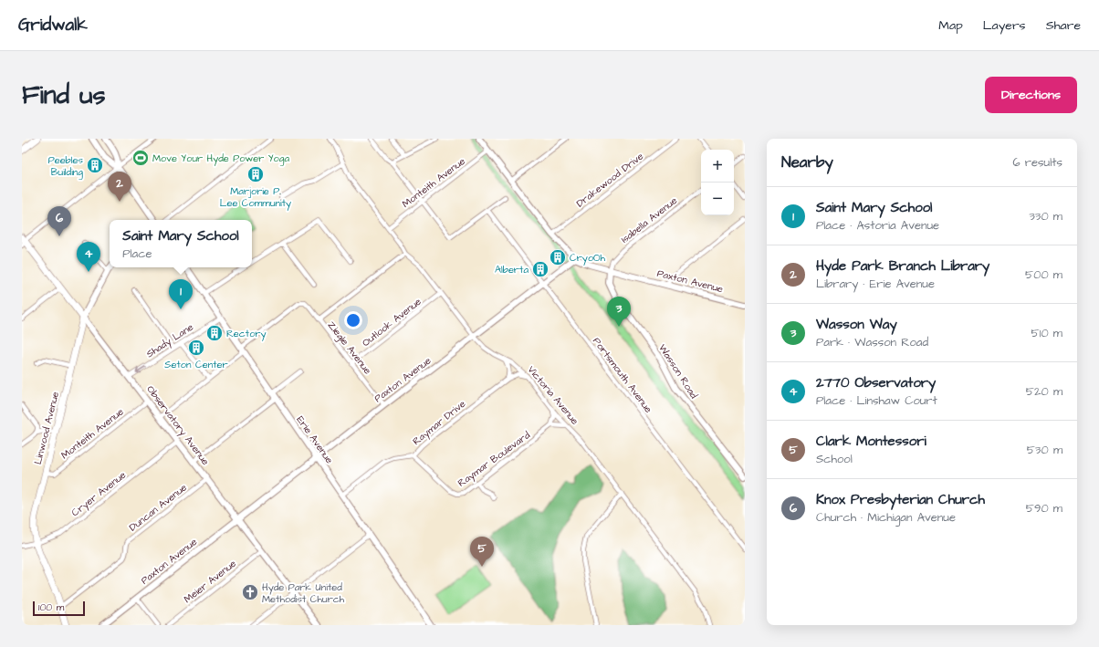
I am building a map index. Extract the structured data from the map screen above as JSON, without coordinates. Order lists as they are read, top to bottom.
{
  "streets": {
    "main road": ["Observatory Avenue", "Linwood Avenue"],
    "street": [
      "Drakewood Drive",
      "Monteith Avenue",
      "Isabella Avenue",
      "Paxton Avenue",
      "Outlook Avenue",
      "Shady Lane",
      "Ziegle Avenue",
      "Wasson Road",
      "Portsmouth Avenue",
      "Victoria Avenue",
      "Raymar Drive",
      "Erie Avenue",
      "Raymar Boulevard",
      "Cryer Avenue",
      "Duncan Avenue",
      "Meier Avenue"
    ]
  },
  "crossings": [
    ["Monteith Avenue", "Victoria Avenue"],
    ["Monteith Avenue", "Observatory Avenue"],
    ["Monteith Avenue", "Linwood Avenue"],
    ["Isabella Avenue", "Paxton Avenue"],
    ["Isabella Avenue", "Wasson Road"],
    ["Paxton Avenue", "Ziegle Avenue"],
    ["Paxton Avenue", "Wasson Road"],
    ["Paxton Avenue", "Portsmouth Avenue"],
    ["Paxton Avenue", "Victoria Avenue"],
    ["Paxton Avenue", "Observatory Avenue"],
    ["Paxton Avenue", "Erie Avenue"],
    ["Outlook Avenue", "Ziegle Avenue"],
    ["Outlook Avenue", "Victoria Avenue"],
    ["Shady Lane", "Observatory Avenue"],
    ["Shady Lane", "Erie Avenue"],
    ["Ziegle Avenue", "Erie Avenue"],
    ["Victoria Avenue", "Raymar Drive"],
    ["Raymar Drive", "Erie Avenue"],
    ["Raymar Drive", "Raymar Boulevard"],
    ["Observatory Avenue", "Linwood Avenue"],
    ["Observatory Avenue", "Cryer Avenue"],
    ["Observatory Avenue", "Duncan Avenue"],
    ["Observatory Avenue", "Meier Avenue"],
    ["Linwood Avenue", "Cryer Avenue"],
    ["Linwood Avenue", "Duncan Avenue"]
  ],
  "one_way": ["Shady Lane"],
  "places": {
    "sports": ["Move Your Hyde Power Yoga"],
    "building": [
      "Peebles Building",
      "Marjorie P. Lee Community",
      "CryoOh",
      "Alberta",
      "Rectory",
      "Seton Center"
    ],
    "church": ["Hyde Park United Methodist Church"]
  },
  "scale_bar": "100 m",
  "page": {
    "header": "Gridwalk",
    "nav": ["Map", "Layers", "Share"],
    "buttons": "Directions",
    "title": "Find us",
    "heading": ["Nearby", "6 results"],
    "map_buttons": ["+", "−"],
    "pins": [
      "2",
      "6",
      "4",
      "1",
      "3",
      "5"
    ],
    "list": [
      {
        "mark": "1",
        "name": "Saint Mary School",
        "note": "Place · Astoria Avenue",
        "value": "330 m"
      },
      {
        "mark": "2",
        "name": "Hyde Park Branch Library",
        "note": "Library · Erie Avenue",
        "value": "500 m"
      },
      {
        "mark": "3",
        "name": "Wasson Way",
        "note": "Park · Wasson Road",
        "value": "510 m"
      },
      {
        "mark": "4",
        "name": "2770 Observatory",
        "note": "Place · Linshaw Court",
        "value": "520 m"
      },
      {
        "mark": "5",
        "name": "Clark Montessori",
        "note": "School",
        "value": "530 m"
      },
      {
        "mark": "6",
        "name": "Knox Presbyterian Church",
        "note": "Church · Michigan Avenue",
        "value": "590 m"
      }
    ],
    "popup": ["Saint Mary School", "Place"],
    "scale": "100 m"
  }
}
